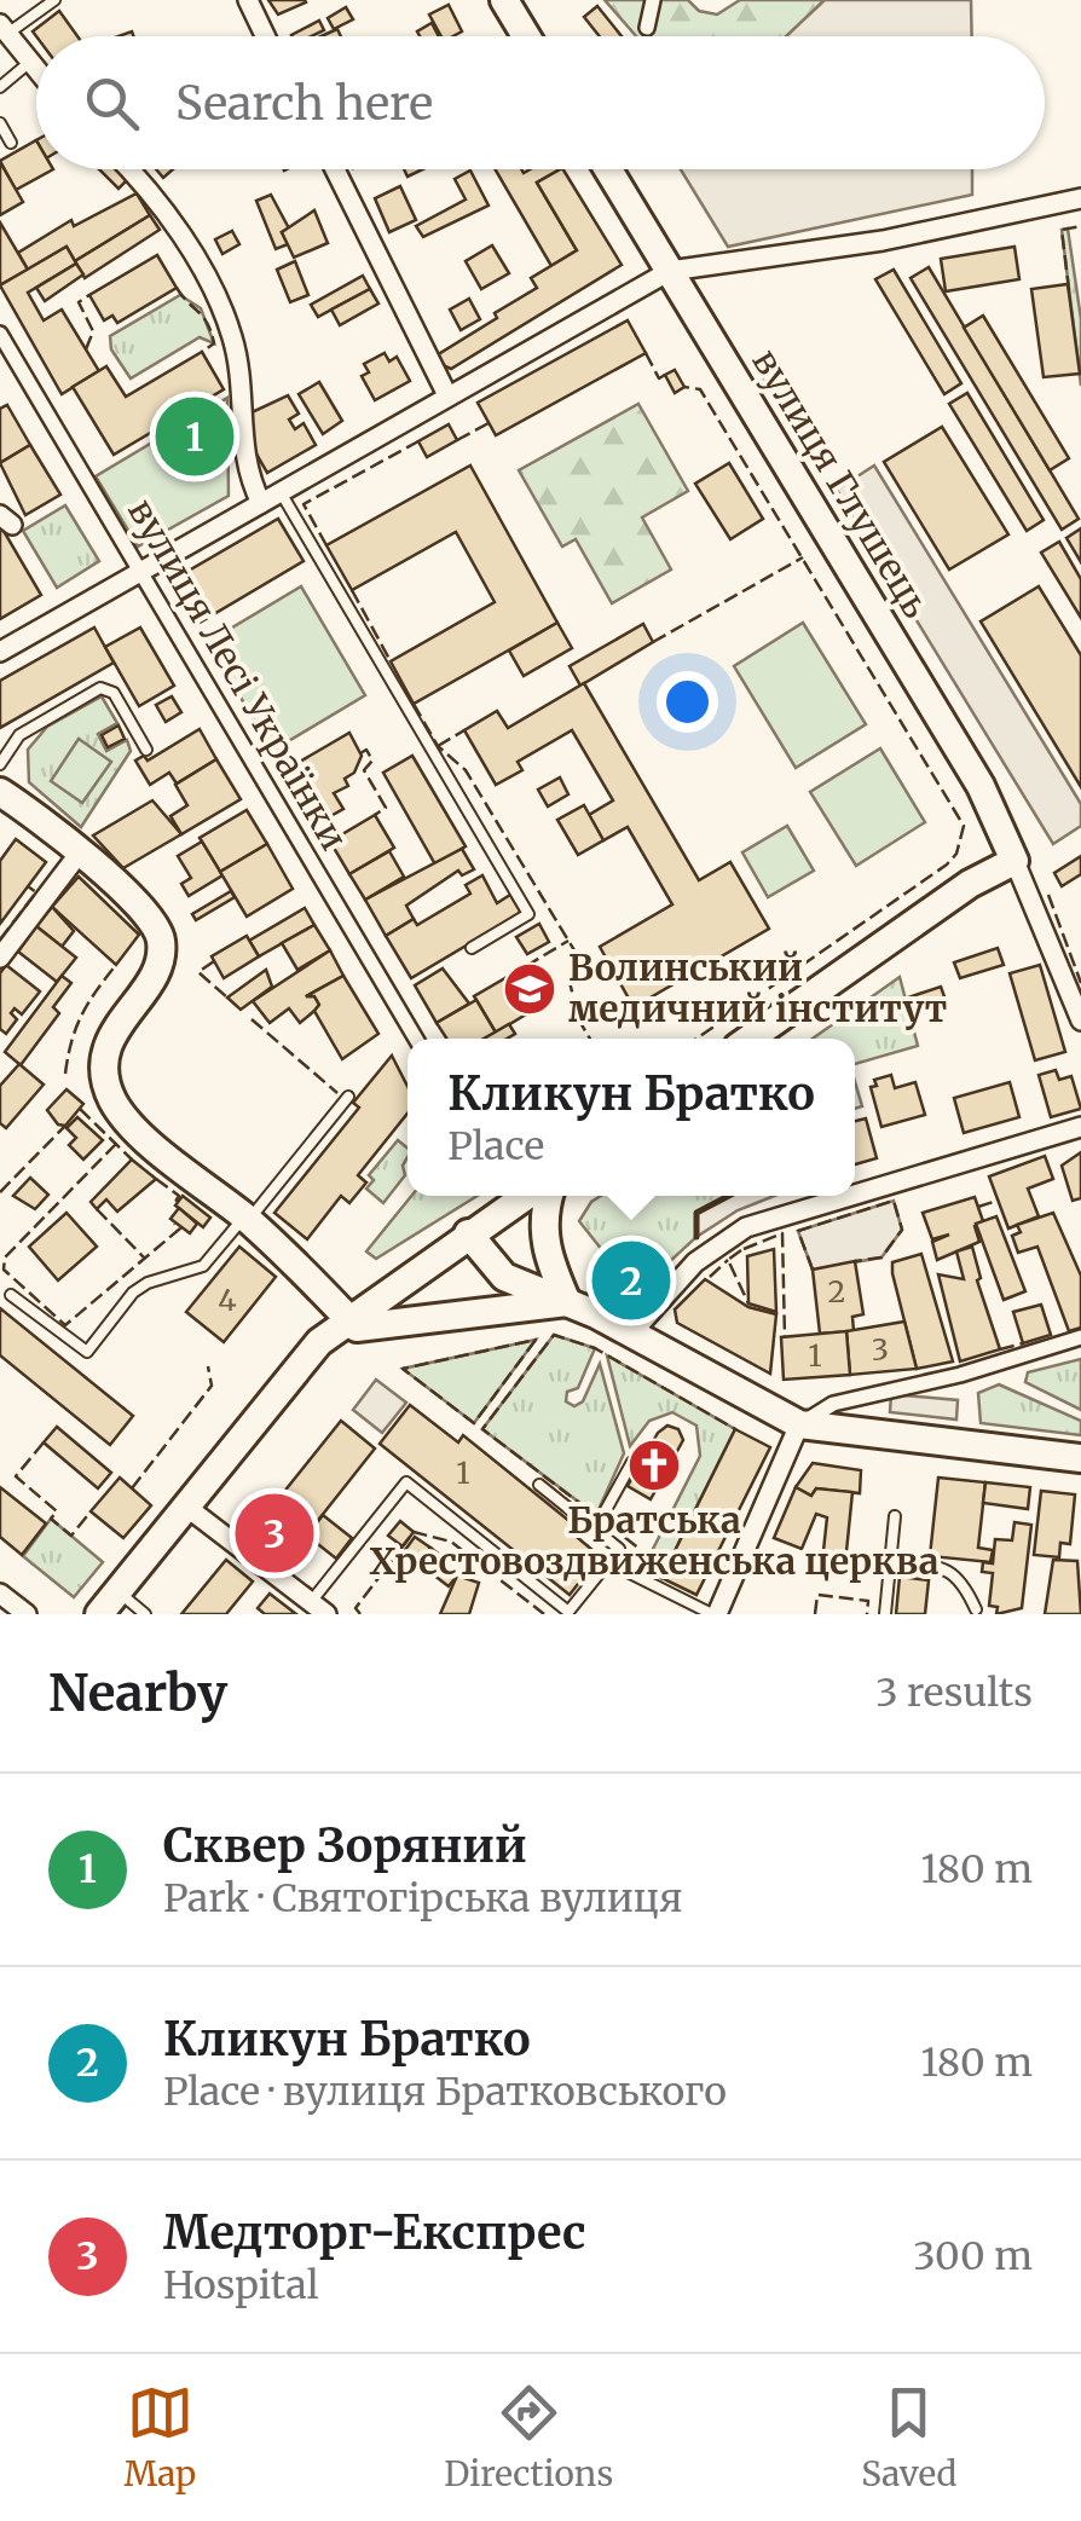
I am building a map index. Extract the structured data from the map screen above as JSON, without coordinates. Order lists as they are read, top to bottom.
{
  "streets": {
    "main road": ["вулиця Глушець"],
    "street": ["вулиця Лесі Українки"]
  },
  "places": {
    "school or university": ["Волинський медичний інститут"],
    "church": ["Братська Хрестовоздвиженська церква"]
  },
  "house_numbers": [
    "2",
    "4",
    "3",
    "1",
    "1"
  ],
  "page": {
    "search": "Search here",
    "pins": ["1", "2", "3"],
    "popup": ["Кликун Братко", "Place"],
    "heading": ["Nearby", "3 results"],
    "list": [
      {
        "mark": "1",
        "name": "Сквер Зоряний",
        "note": "Park · Святогірська вулиця",
        "value": "180 m"
      },
      {
        "mark": "2",
        "name": "Кликун Братко",
        "note": "Place · вулиця Братковського",
        "value": "180 m"
      },
      {
        "mark": "3",
        "name": "Медторг-Експрес",
        "note": "Hospital",
        "value": "300 m"
      }
    ],
    "nav": ["Map", "Directions", "Saved"]
  }
}
